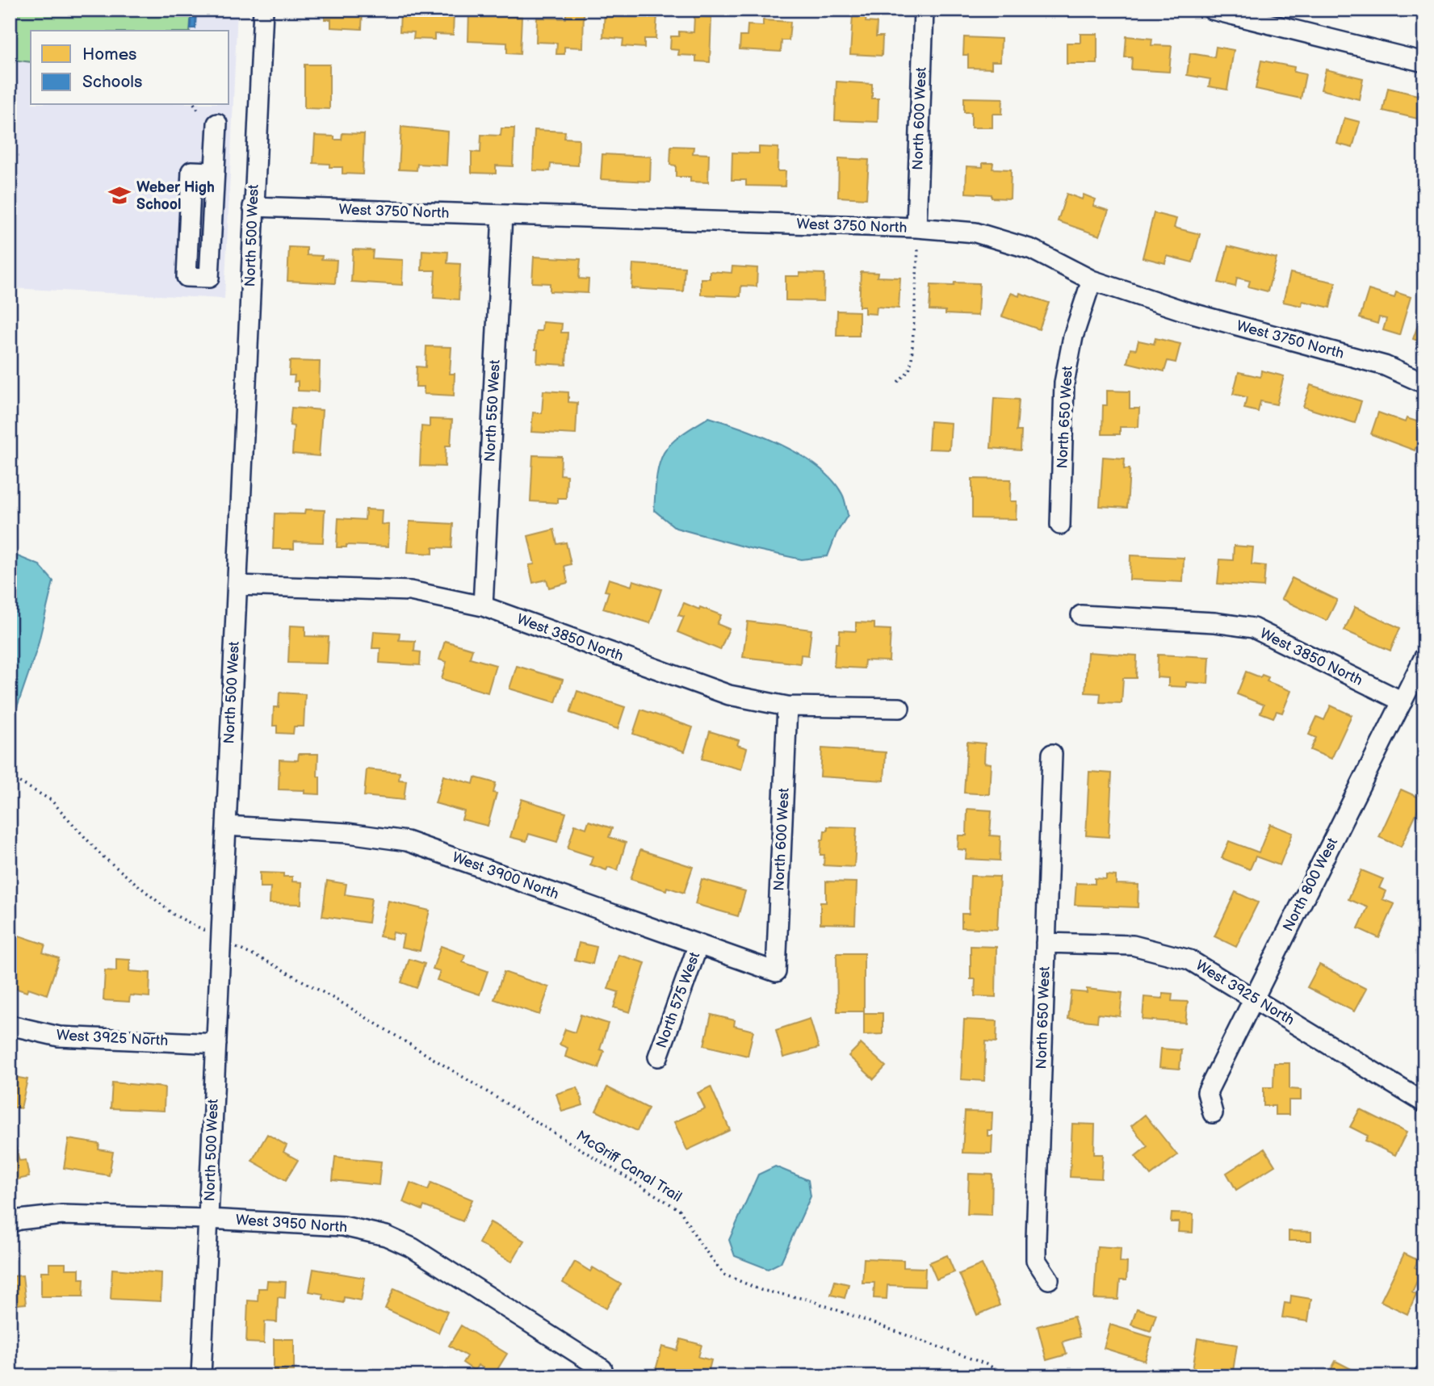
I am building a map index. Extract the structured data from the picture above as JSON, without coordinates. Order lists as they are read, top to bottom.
{
  "streets": {
    "street": [
      "North 600 West",
      "West 3750 North",
      "North 500 West",
      "North 550 West",
      "North 650 West",
      "West 3850 North",
      "West 3900 North",
      "North 800 West",
      "West 3925 North",
      "North 575 West",
      "West 3950 North"
    ],
    "path": ["McGriff Canal Trail"]
  },
  "crossings": [
    ["North 600 West", "West 3750 North"],
    ["North 600 West", "West 3850 North"],
    ["North 600 West", "West 3900 North"],
    ["West 3750 North", "North 500 West"],
    ["West 3750 North", "North 550 West"],
    ["West 3750 North", "North 650 West"],
    ["North 500 West", "West 3850 North"],
    ["North 500 West", "West 3900 North"],
    ["North 500 West", "West 3925 North"],
    ["North 500 West", "West 3950 North"],
    ["North 550 West", "West 3850 North"],
    ["North 650 West", "West 3925 North"],
    ["West 3850 North", "North 800 West"],
    ["West 3900 North", "North 575 West"],
    ["North 800 West", "West 3925 North"]
  ],
  "places": {
    "school or university": ["Weber High School"]
  },
  "legend": ["Homes", "Schools"]
}
